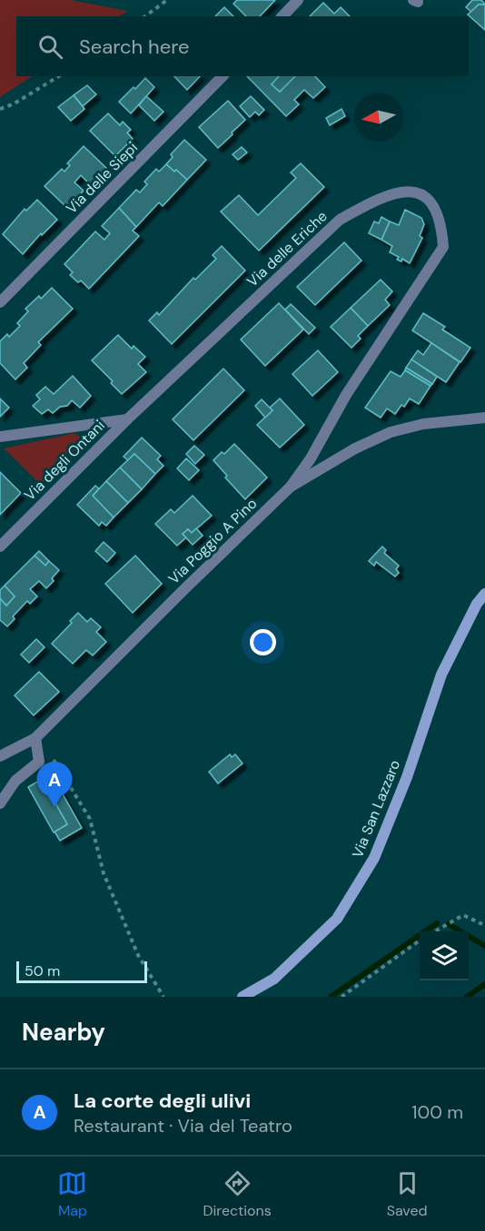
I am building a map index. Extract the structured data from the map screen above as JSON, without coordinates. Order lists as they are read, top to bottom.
{
  "streets": {
    "street": [
      "Via delle Siepi",
      "Via delle Eriche",
      "Via degli Ontani",
      "Via Poggio A Pino",
      "Via San Lazzaro"
    ]
  },
  "crossings": [
    ["Via delle Eriche", "Via degli Ontani"],
    ["Via delle Eriche", "Via Poggio A Pino"]
  ],
  "scale_bar": "50 m",
  "north": "left",
  "page": {
    "search": "Search here",
    "pins": "A",
    "scale": "50 m",
    "heading": "Nearby",
    "list": [
      {
        "mark": "A",
        "name": "La corte degli ulivi",
        "note": "Restaurant · Via del Teatro",
        "value": "100 m"
      }
    ],
    "nav": ["Map", "Directions", "Saved"]
  }
}
